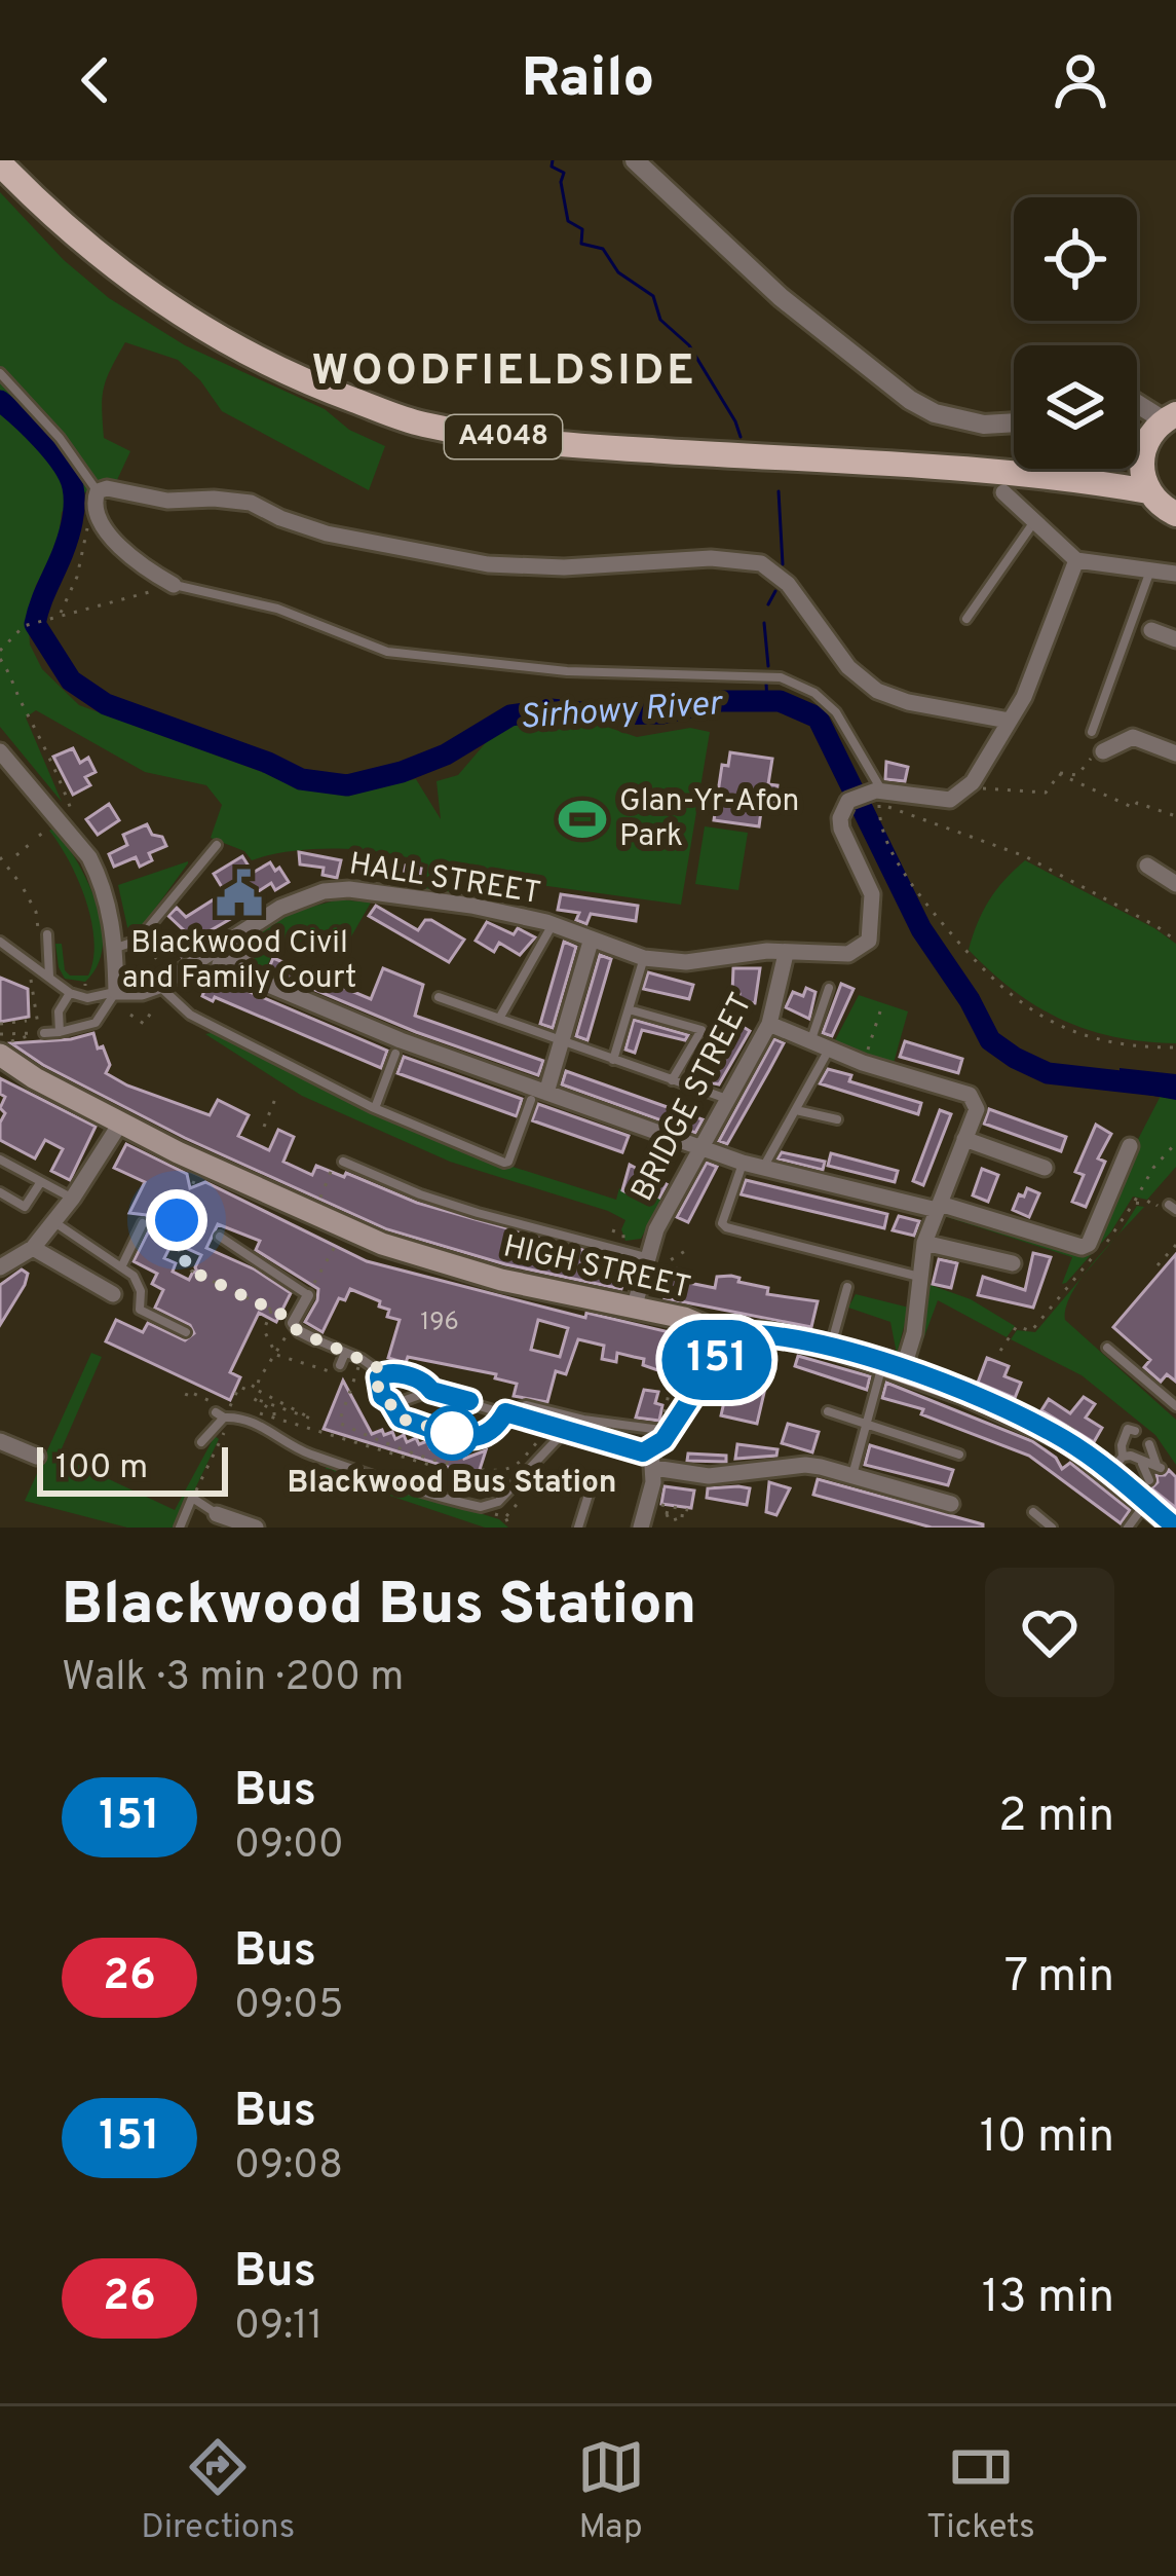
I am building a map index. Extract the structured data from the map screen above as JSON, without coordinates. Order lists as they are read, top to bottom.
{
  "streets": {
    "main road": ["A4048", "HIGH STREET"],
    "street": ["HALL STREET", "BRIDGE STREET"]
  },
  "crossings": [
    ["HALL STREET", "BRIDGE STREET"],
    ["BRIDGE STREET", "HIGH STREET"]
  ],
  "districts": ["WOODFIELDSIDE"],
  "water": ["Sirhowy River"],
  "places": {
    "sports": ["Glan-Yr-Afon Park"],
    "public building": ["Blackwood Civil and Family Court"],
    "other": ["Blackwood Bus Station"]
  },
  "lines": ["bus line 151"],
  "house_numbers": ["196"],
  "scale_bar": "100 m",
  "page": {
    "header": "Railo",
    "on_map": "151",
    "scale": "100 m",
    "heading": ["Blackwood Bus Station", "Walk · 3 min · 200 m"],
    "list": [
      {
        "mark": "151",
        "name": "Bus",
        "note": "09:00",
        "value": "2 min"
      },
      {
        "mark": "26",
        "name": "Bus",
        "note": "09:05",
        "value": "7 min"
      },
      {
        "mark": "151",
        "name": "Bus",
        "note": "09:08",
        "value": "10 min"
      },
      {
        "mark": "26",
        "name": "Bus",
        "note": "09:11",
        "value": "13 min"
      }
    ],
    "tabs": ["Directions", "Map", "Tickets"]
  }
}
